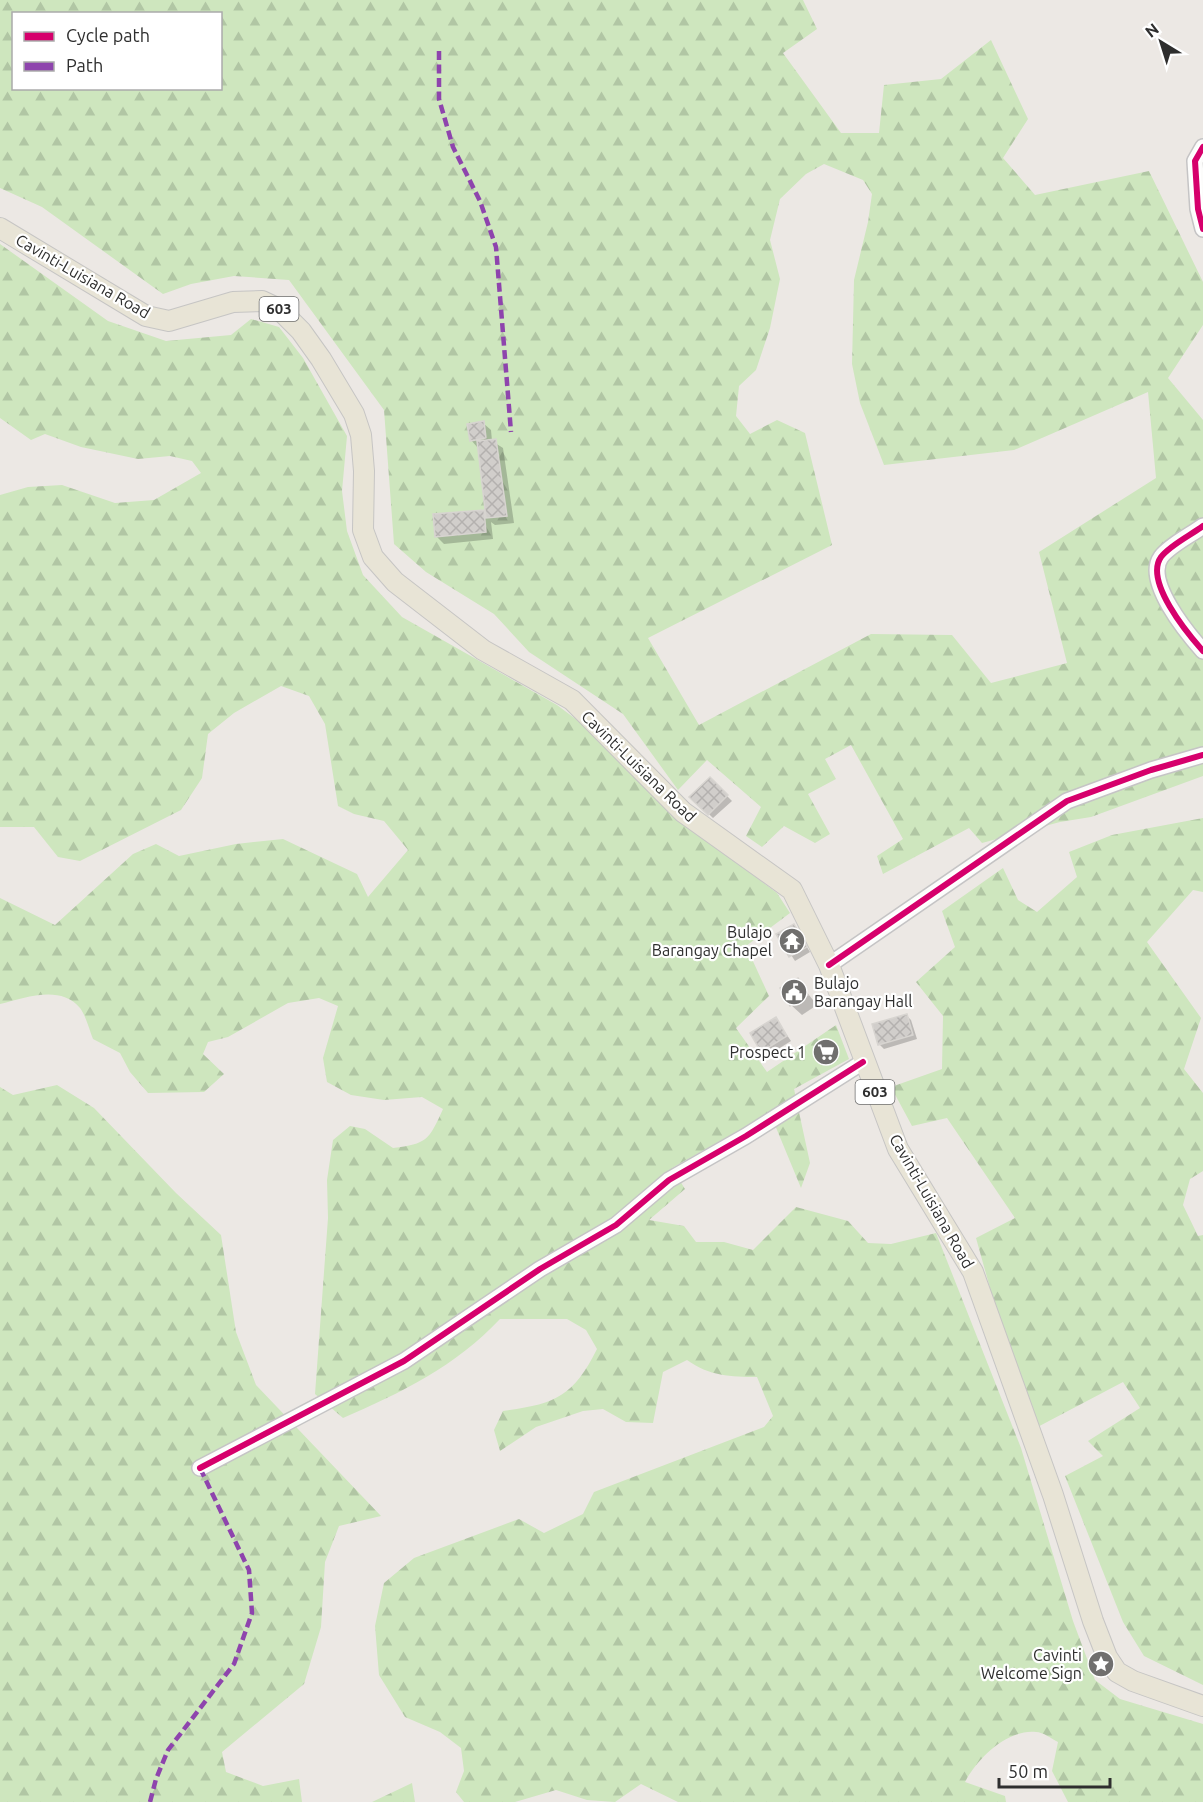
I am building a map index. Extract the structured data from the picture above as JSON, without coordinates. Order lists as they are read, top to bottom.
{
  "streets": {
    "main road": ["Cavinti-Luisiana Road", "603"]
  },
  "places": {
    "temple": ["Bulajo Barangay Chapel"],
    "public building": ["Bulajo Barangay Hall"],
    "supermarket": ["Prospect 1"],
    "place": ["Cavinti Welcome Sign"]
  },
  "legend": ["Cycle path", "Path"],
  "scale_bar": "50 m",
  "north": "top left"
}
